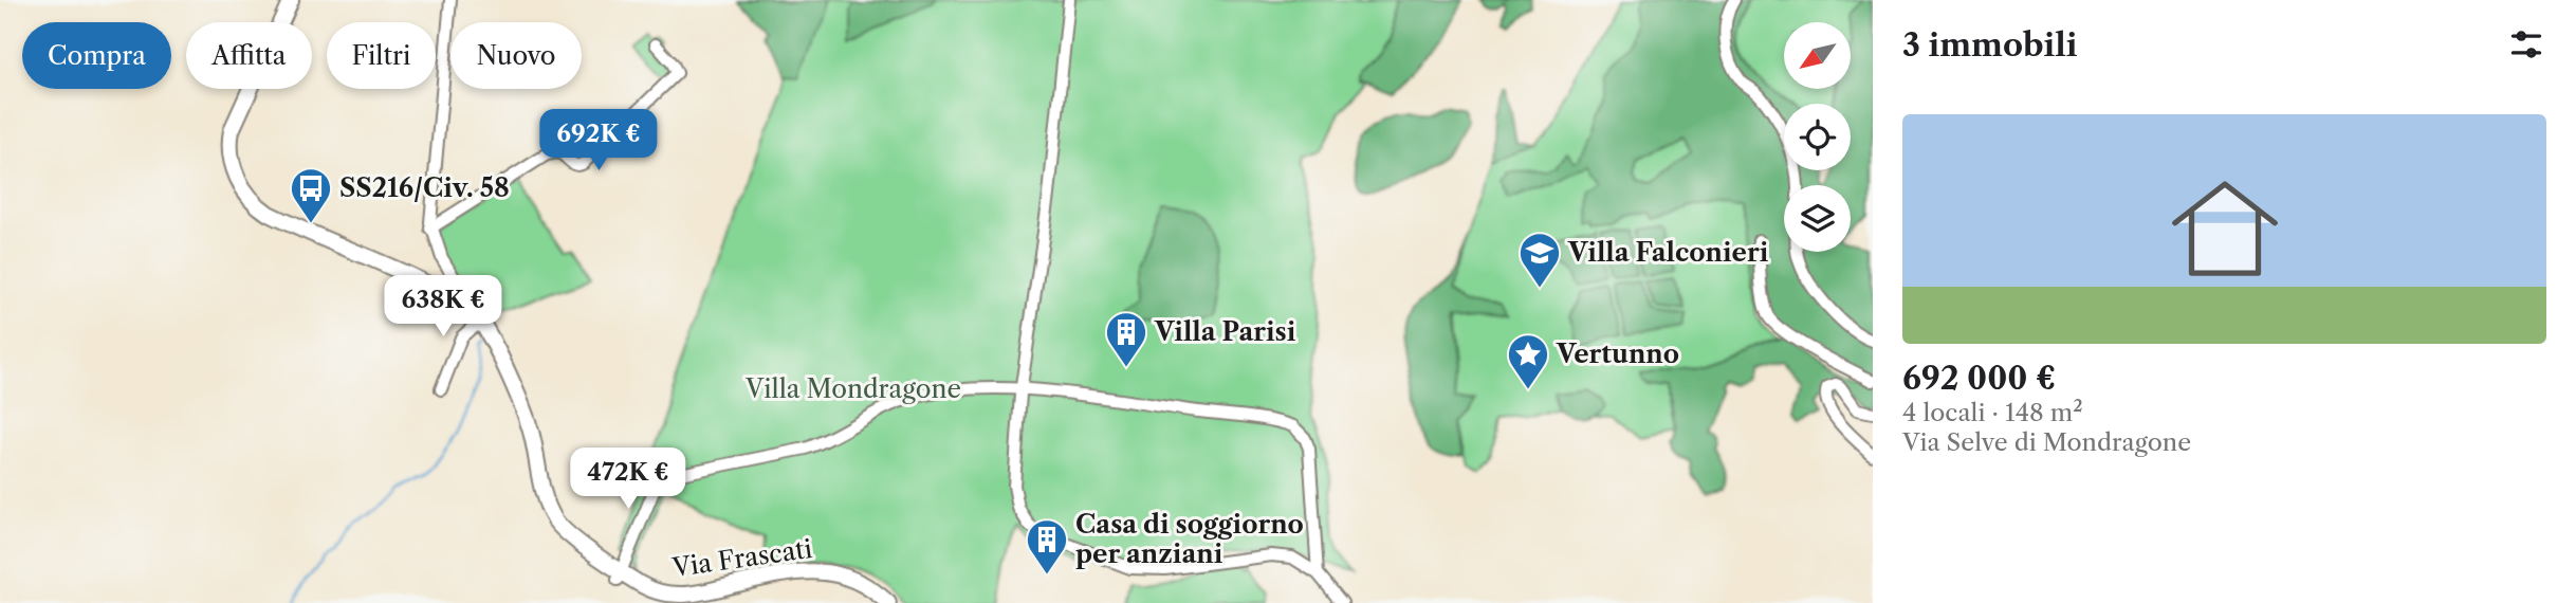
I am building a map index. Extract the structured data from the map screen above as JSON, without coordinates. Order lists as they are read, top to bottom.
{
  "streets": {
    "main road": ["Via Frascati"]
  },
  "parks": ["Villa Mondragone"],
  "places": {
    "bus stop": ["SS216/Civ. 58"],
    "school or university": ["Villa Falconieri"],
    "building": ["Villa Parisi", "Casa di soggiorno per anziani"],
    "place": ["Vertunno"]
  },
  "north": "bottom left",
  "page": {
    "heading": "3 immobili",
    "chip": [
      "Compra",
      "Affitta",
      "Filtri",
      "Nuovo"
    ],
    "list": [
      {
        "name": "692 000 €",
        "note": "4 locali · 148 m² · Via Selve di Mondragone"
      }
    ],
    "price": ["692K €", "638K €", "472K €"]
  }
}
